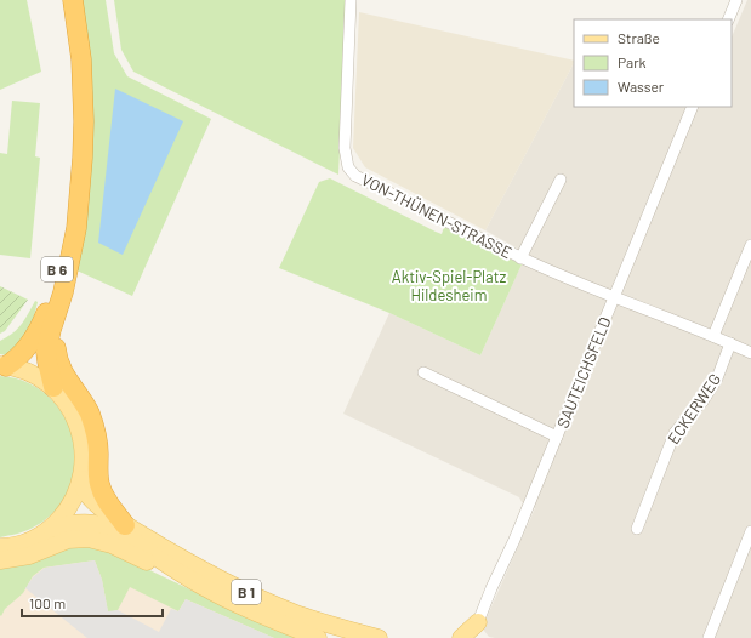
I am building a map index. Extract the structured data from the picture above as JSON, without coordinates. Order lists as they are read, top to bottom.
{
  "streets": {
    "highway": ["B 6"],
    "main road": ["B 1"],
    "street": ["VON-THÜNEN-STRASSE", "SAUTEICHSFELD", "ECKERWEG"]
  },
  "crossings": [
    ["VON-THÜNEN-STRASSE", "SAUTEICHSFELD"],
    ["VON-THÜNEN-STRASSE", "ECKERWEG"]
  ],
  "parks": ["Aktiv-Spiel-Platz Hildesheim"],
  "legend": ["Straße", "Park", "Wasser"],
  "scale_bar": "100 m"
}
